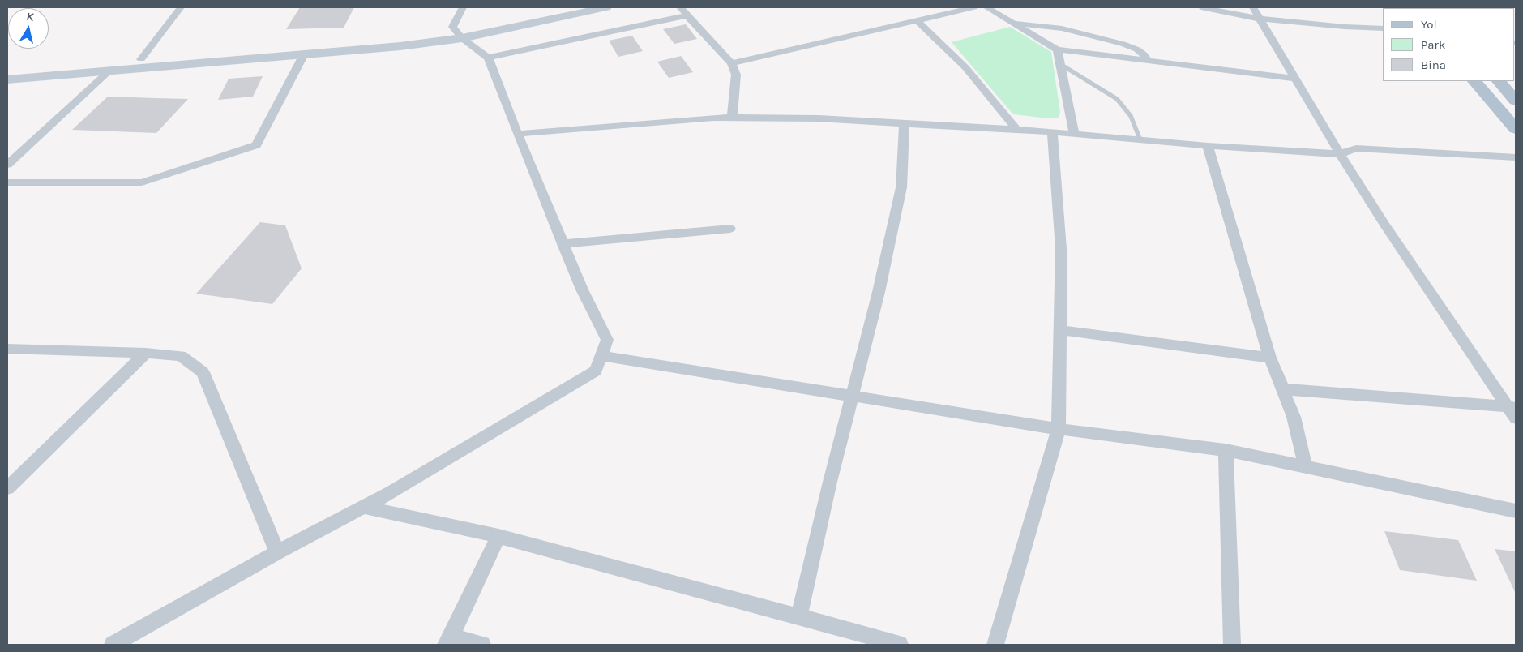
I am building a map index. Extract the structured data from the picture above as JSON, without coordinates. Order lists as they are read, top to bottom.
{
  "legend": ["Yol", "Park", "Bina"],
  "north": "top"
}
